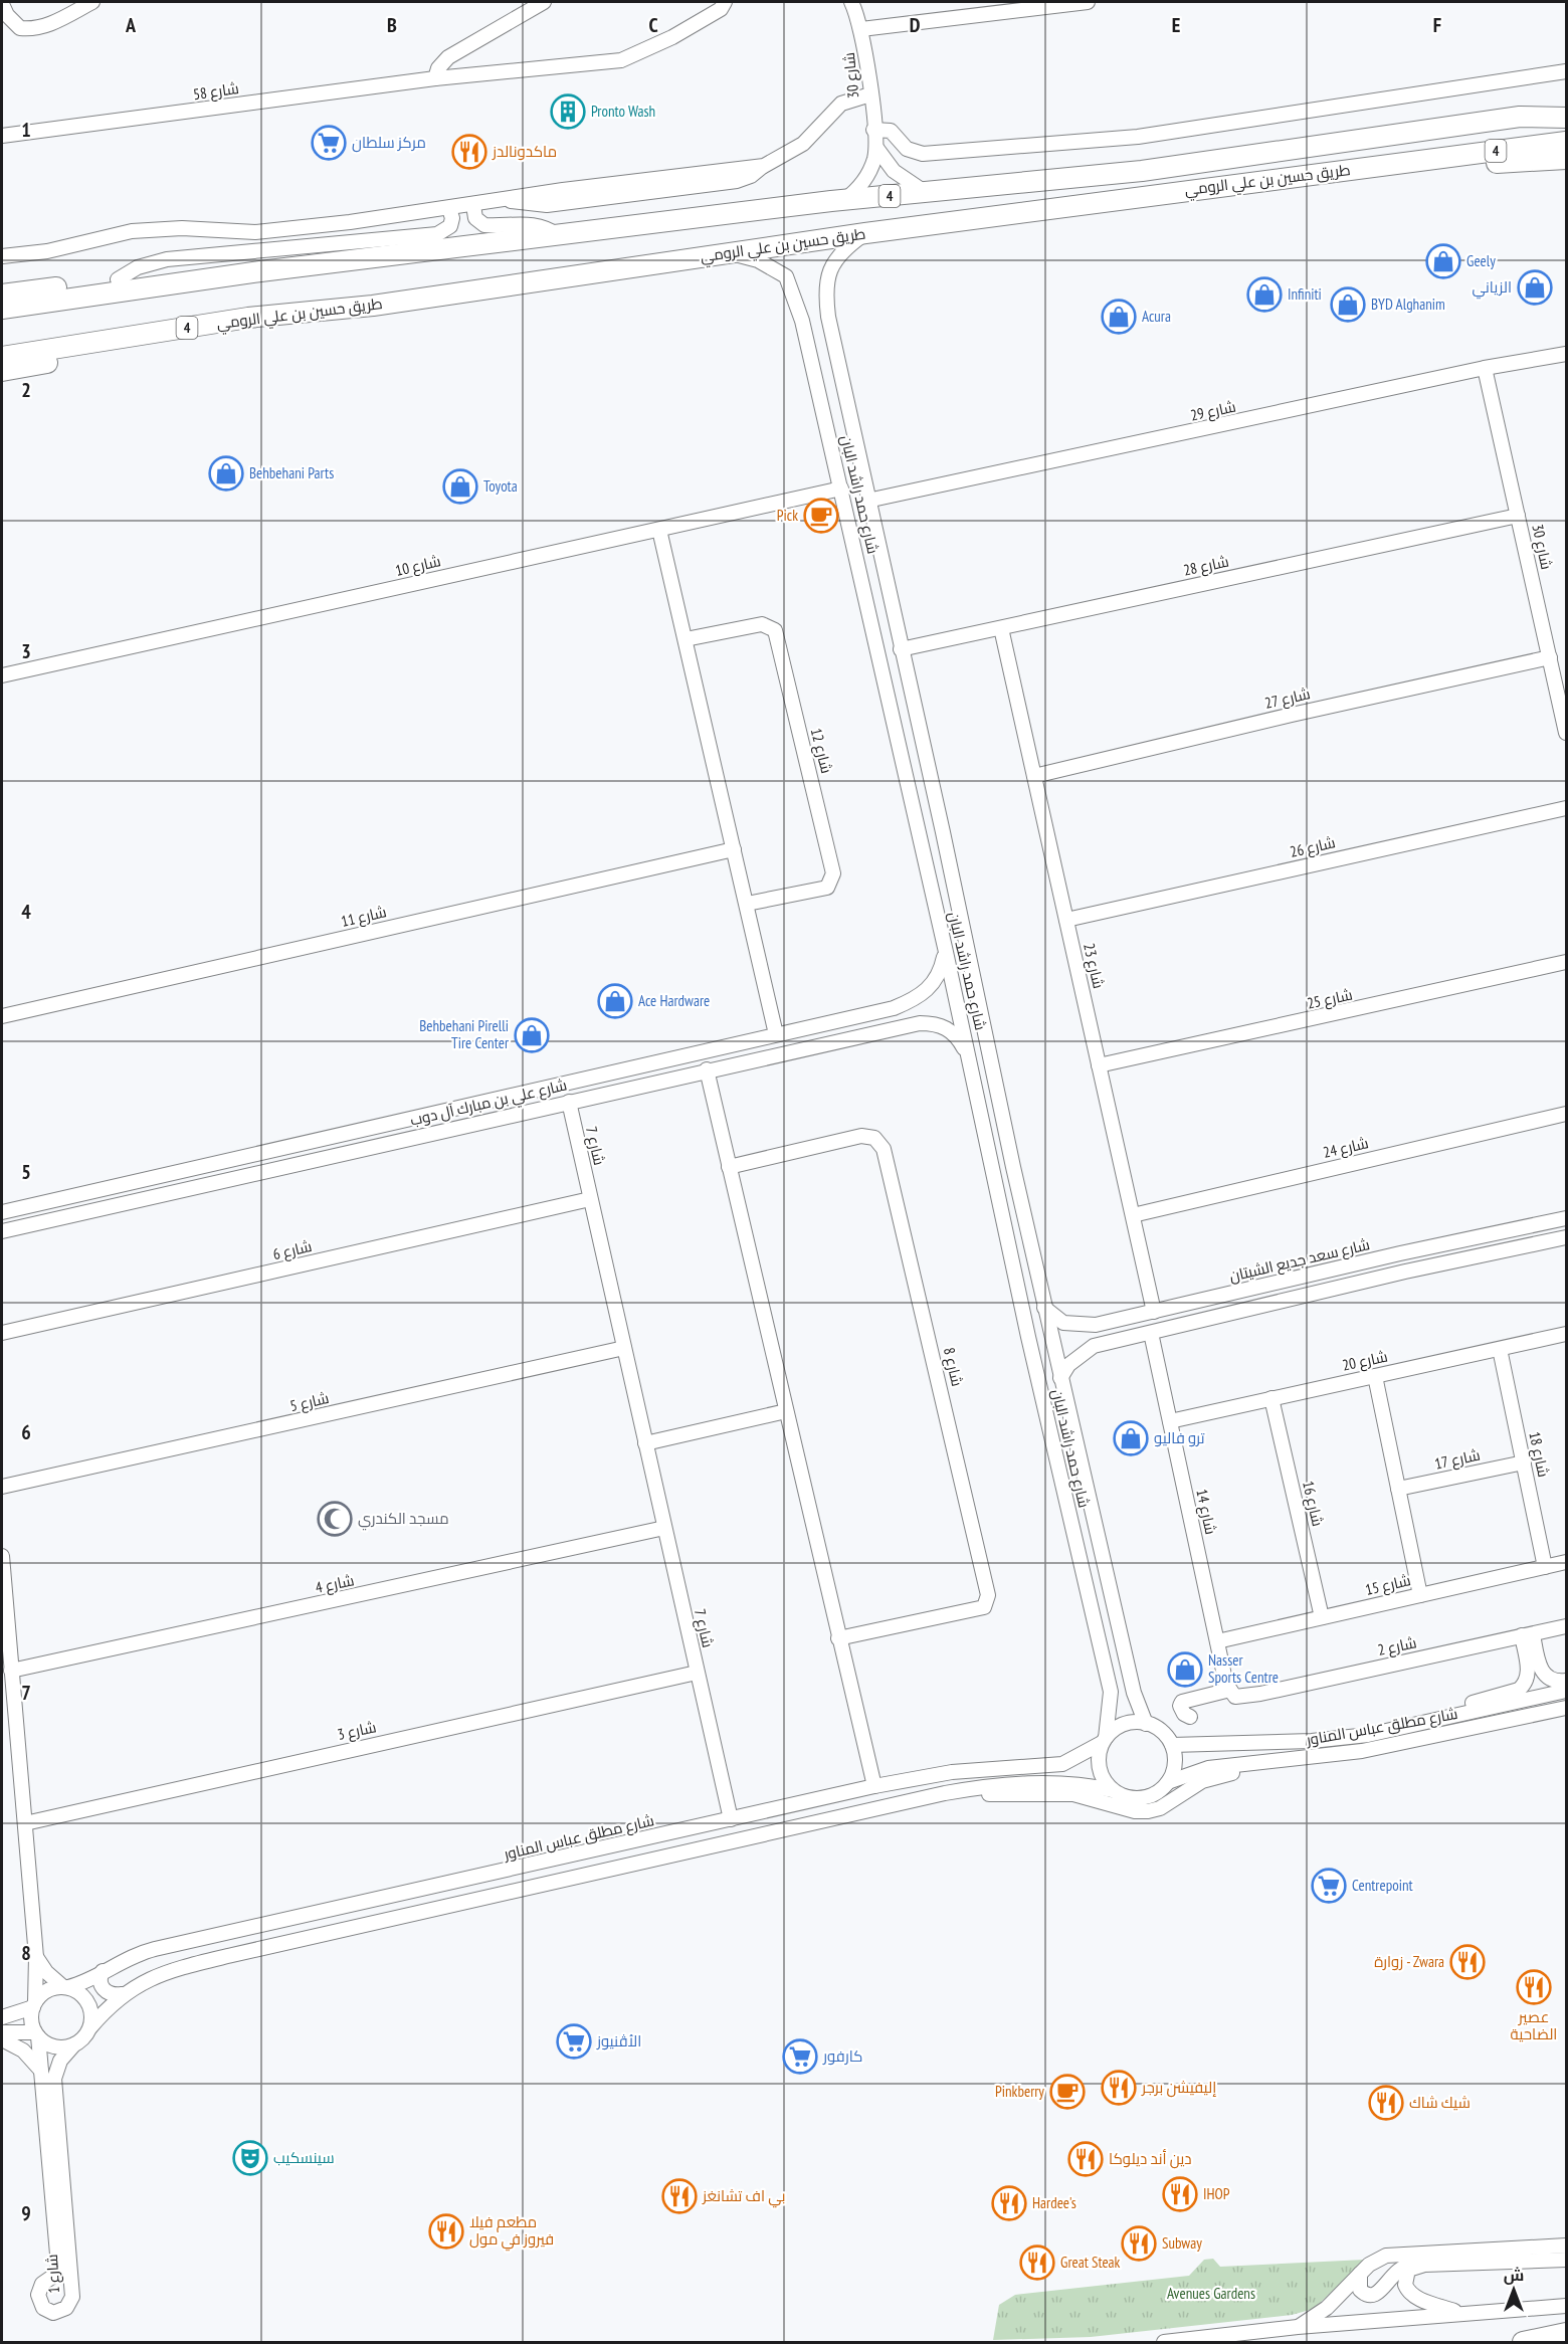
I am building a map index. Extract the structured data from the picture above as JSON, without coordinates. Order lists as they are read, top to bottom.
{
  "streets": {
    "highway": ["4", "طريق حسين بن علي الرومي"],
    "street": [
      "شارع 30",
      "شارع 58",
      "شارع 29",
      "شارع حمد راشد البان",
      "شارع 10",
      "شارع 28",
      "شارع 27",
      "شارع 12",
      "شارع 26",
      "شارع 11",
      "شارع 23",
      "شارع 25",
      "شارع علي بن مبارك آل دوب",
      "شارع 7",
      "شارع 24",
      "شارع 6",
      "شارع سعد جديع الشيتان",
      "شارع 20",
      "شارع 8",
      "شارع 5",
      "شارع 18",
      "شارع 17",
      "شارع 16",
      "شارع 14",
      "شارع 4",
      "شارع 15",
      "شارع 2",
      "شارع مطلق عباس المناور",
      "شارع 3",
      "شارع 1"
    ]
  },
  "crossings": [
    ["شارع 30", "طريق حسين بن علي الرومي"],
    ["شارع 30", "شارع 29"],
    ["شارع 30", "شارع 28"],
    ["شارع 30", "شارع 27"],
    ["طريق حسين بن علي الرومي", "شارع حمد راشد البان"],
    ["شارع 29", "شارع حمد راشد البان"],
    ["شارع حمد راشد البان", "شارع 10"],
    ["شارع حمد راشد البان", "شارع 28"],
    ["شارع حمد راشد البان", "شارع علي بن مبارك آل دوب"],
    ["شارع حمد راشد البان", "شارع سعد جديع الشيتان"],
    ["شارع حمد راشد البان", "شارع مطلق عباس المناور"],
    ["شارع 28", "شارع 23"],
    ["شارع 27", "شارع 23"],
    ["شارع 26", "شارع 23"],
    ["شارع 23", "شارع 25"],
    ["شارع 23", "شارع 24"],
    ["شارع 23", "شارع سعد جديع الشيتان"],
    ["شارع علي بن مبارك آل دوب", "شارع 7"],
    ["شارع 7", "شارع 6"],
    ["شارع 7", "شارع 5"],
    ["شارع 7", "شارع 4"],
    ["شارع 7", "شارع مطلق عباس المناور"],
    ["شارع 7", "شارع 3"],
    ["شارع 20", "شارع 18"],
    ["شارع 20", "شارع 16"],
    ["شارع 20", "شارع 14"],
    ["شارع 18", "شارع 17"],
    ["شارع 18", "شارع 15"],
    ["شارع 16", "شارع 15"],
    ["شارع 14", "شارع 15"],
    ["شارع 14", "شارع 2"],
    ["شارع مطلق عباس المناور", "شارع 1"]
  ],
  "parks": ["Avenues Gardens"],
  "places": {
    "building": ["Pronto Wash"],
    "supermarket": [
      "مركز سلطان",
      "Centrepoint",
      "الأڤنيوز",
      "كارفور"
    ],
    "restaurant": [
      "ماكدونالدز",
      "زوارة - Zwara",
      "عصير الضاحية",
      "إليفيشن برجر",
      "شيك شاك",
      "دين أند ديلوكا",
      "IHOP",
      "بي اف تشانغز",
      "Hardee's",
      "مطعم فيلا فيروز في مول",
      "Subway",
      "Great Steak"
    ],
    "shop": [
      "Geely",
      "الزياني",
      "Infiniti",
      "BYD Alghanim",
      "Acura",
      "Behbehani Parts",
      "Toyota",
      "Ace Hardware",
      "Behbehani Pirelli Tire Center",
      "ترو فاليو",
      "Nasser Sports Centre"
    ],
    "cafe": ["Pick", "Pinkberry"],
    "mosque": ["مسجد الكندري"],
    "theatre": ["سينسكيب"]
  },
  "north": "top",
  "grid": {
    "columns": [
      "A",
      "B",
      "C",
      "D",
      "E",
      "F"
    ],
    "rows": [
      "1",
      "2",
      "3",
      "4",
      "5",
      "6",
      "7",
      "8",
      "9"
    ]
  }
}
